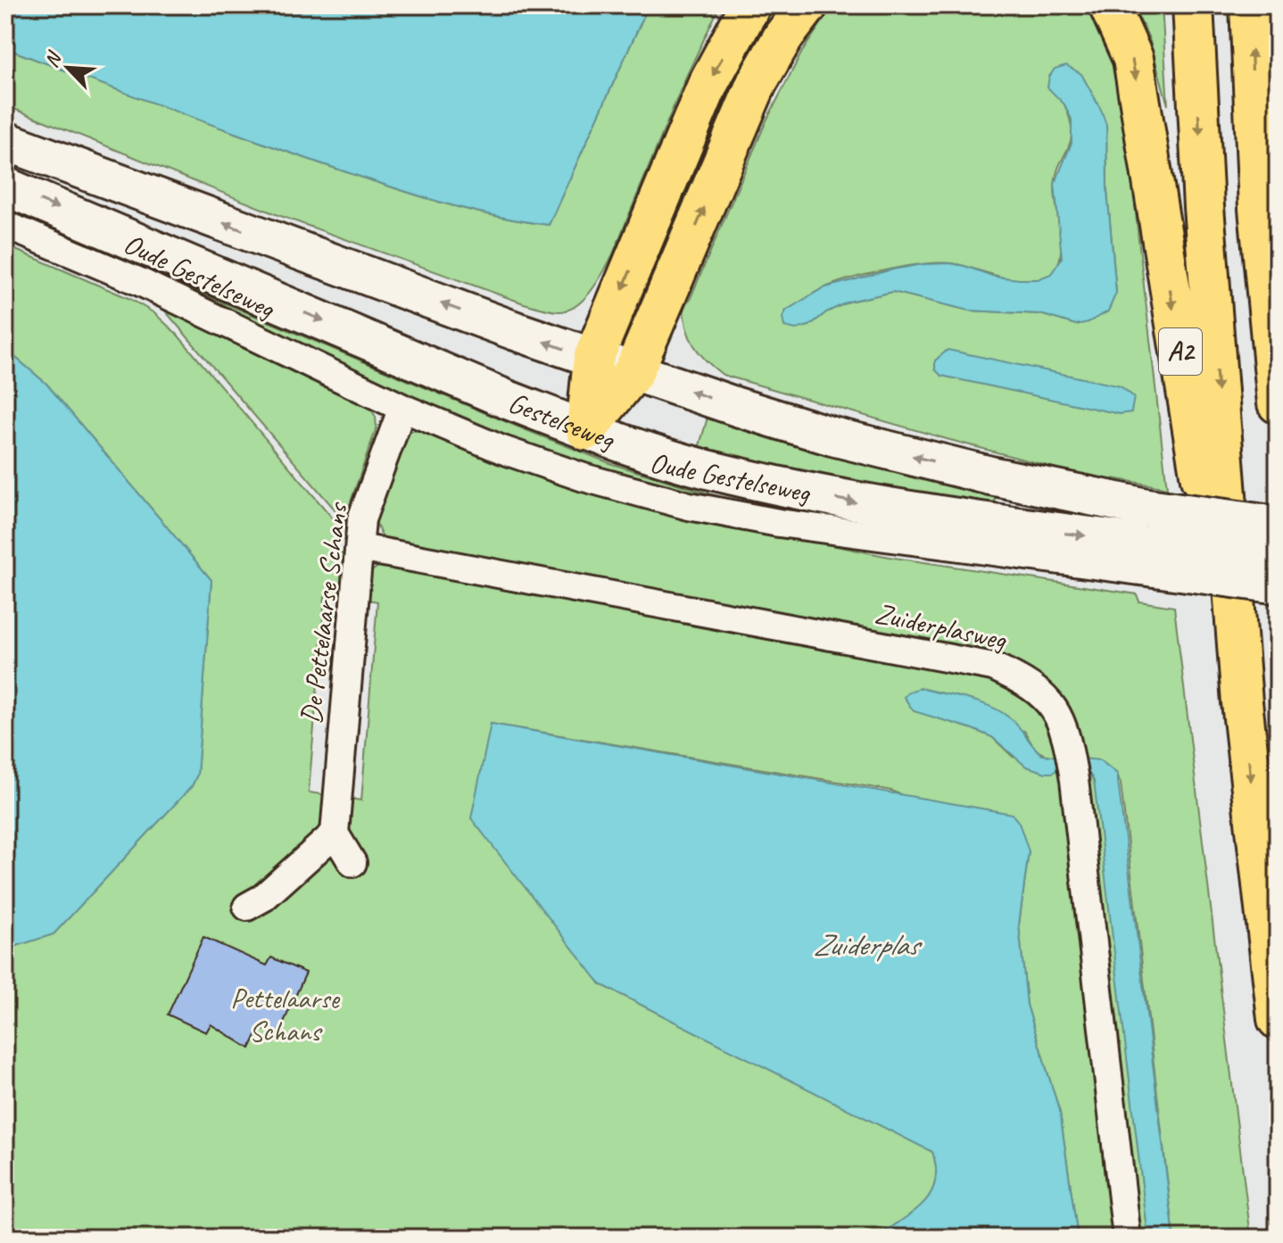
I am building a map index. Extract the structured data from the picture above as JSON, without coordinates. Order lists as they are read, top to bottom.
{
  "streets": {
    "highway": ["A2"],
    "main road": ["Gestelseweg"],
    "street": ["Oude Gestelseweg", "De Pettelaarse Schans", "Zuiderplasweg"]
  },
  "crossings": [
    ["Oude Gestelseweg", "Gestelseweg"],
    ["Oude Gestelseweg", "De Pettelaarse Schans"],
    ["De Pettelaarse Schans", "Zuiderplasweg"]
  ],
  "water": ["Zuiderplas"],
  "parks": ["Pettelaarse Schans"],
  "north": "top left"
}
